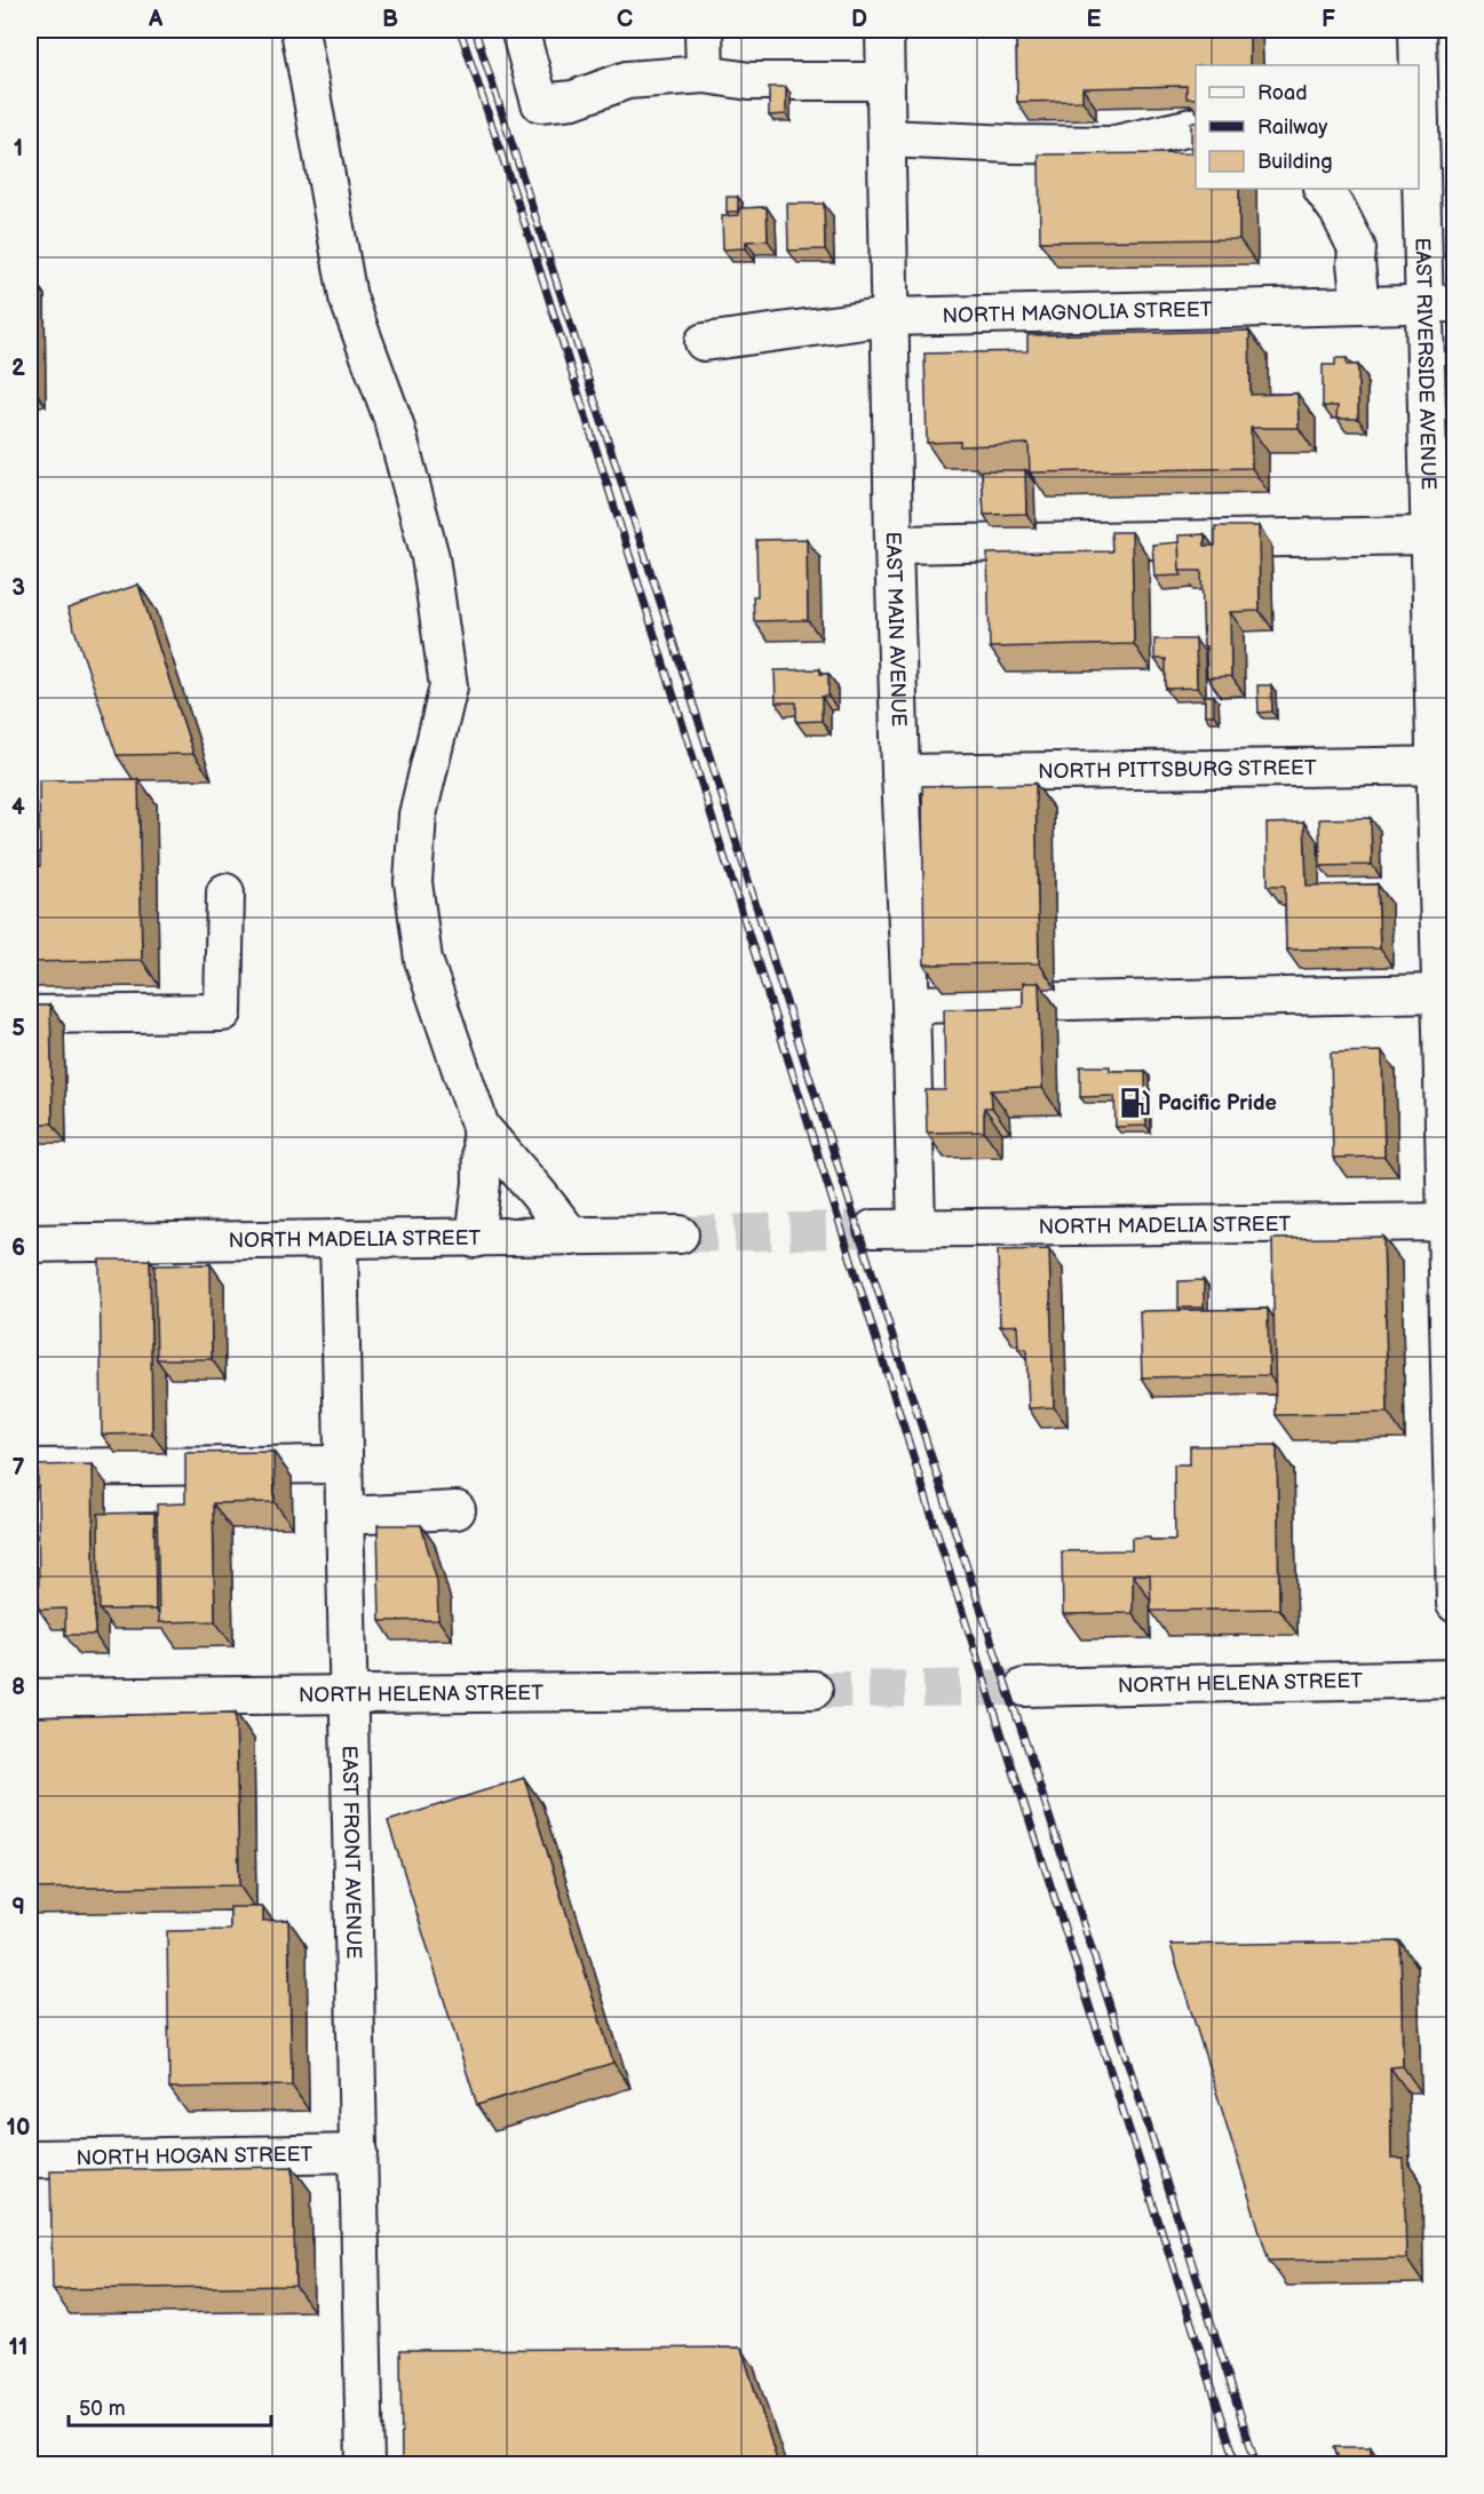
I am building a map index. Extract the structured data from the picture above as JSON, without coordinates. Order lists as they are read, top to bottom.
{
  "streets": {
    "street": [
      "NORTH MAGNOLIA STREET",
      "EAST RIVERSIDE AVENUE",
      "EAST MAIN AVENUE",
      "NORTH PITTSBURG STREET",
      "NORTH MADELIA STREET",
      "NORTH HELENA STREET",
      "EAST FRONT AVENUE",
      "NORTH HOGAN STREET"
    ]
  },
  "crossings": [
    ["NORTH MAGNOLIA STREET", "EAST RIVERSIDE AVENUE"],
    ["NORTH MAGNOLIA STREET", "EAST MAIN AVENUE"],
    ["EAST RIVERSIDE AVENUE", "NORTH PITTSBURG STREET"],
    ["EAST RIVERSIDE AVENUE", "NORTH MADELIA STREET"],
    ["EAST MAIN AVENUE", "NORTH PITTSBURG STREET"],
    ["EAST MAIN AVENUE", "NORTH MADELIA STREET"],
    ["NORTH MADELIA STREET", "EAST FRONT AVENUE"],
    ["NORTH HELENA STREET", "EAST FRONT AVENUE"],
    ["EAST FRONT AVENUE", "NORTH HOGAN STREET"]
  ],
  "places": {
    "fuel station": ["Pacific Pride"]
  },
  "legend": ["Road", "Railway", "Building"],
  "scale_bar": "50 m",
  "grid": {
    "columns": [
      "A",
      "B",
      "C",
      "D",
      "E",
      "F"
    ],
    "rows": [
      "1",
      "2",
      "3",
      "4",
      "5",
      "6",
      "7",
      "8",
      "9",
      "10",
      "11"
    ]
  }
}
